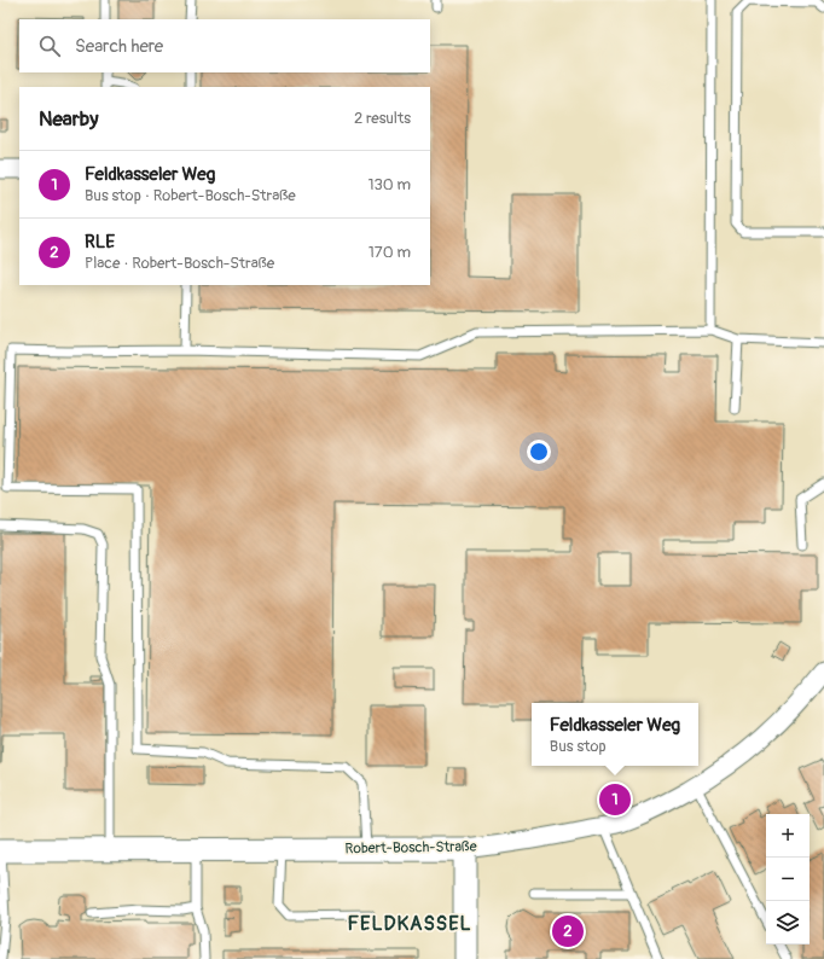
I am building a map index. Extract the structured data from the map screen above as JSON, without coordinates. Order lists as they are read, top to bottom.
{
  "streets": {
    "street": ["Robert-Bosch-Straße"]
  },
  "districts": ["FELDKASSEL"],
  "page": {
    "search": "Search here",
    "heading": ["Nearby", "2 results"],
    "list": [
      {
        "mark": "1",
        "name": "Feldkasseler Weg",
        "note": "Bus stop · Robert-Bosch-Straße",
        "value": "130 m"
      },
      {
        "mark": "2",
        "name": "RLE",
        "note": "Place · Robert-Bosch-Straße",
        "value": "170 m"
      }
    ],
    "popup": ["Feldkasseler Weg", "Bus stop"],
    "pins": ["1", "2"],
    "map_buttons": ["+", "−"]
  }
}
